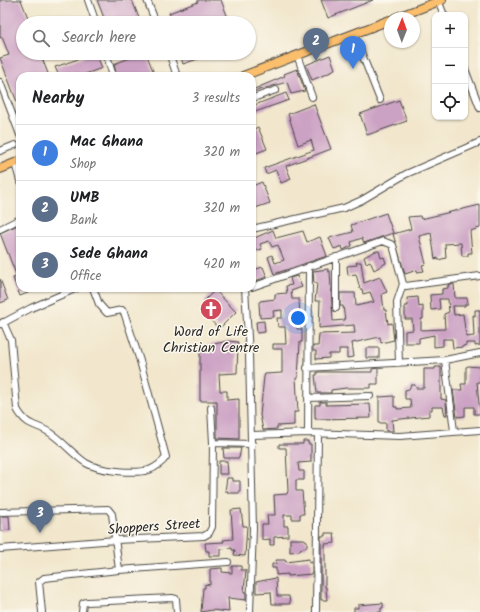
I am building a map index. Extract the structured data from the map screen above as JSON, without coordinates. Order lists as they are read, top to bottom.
{
  "streets": {
    "street": ["Shoppers Street"]
  },
  "places": {
    "church": ["Word of Life Christian Centre"]
  },
  "north": "top",
  "page": {
    "map_buttons": ["+", "−"],
    "search": "Search here",
    "pins": ["2", "1", "3"],
    "heading": ["Nearby", "3 results"],
    "list": [
      {
        "mark": "1",
        "name": "Mac Ghana",
        "note": "Shop",
        "value": "320 m"
      },
      {
        "mark": "2",
        "name": "UMB",
        "note": "Bank",
        "value": "320 m"
      },
      {
        "mark": "3",
        "name": "Sede Ghana",
        "note": "Office",
        "value": "420 m"
      }
    ]
  }
}
